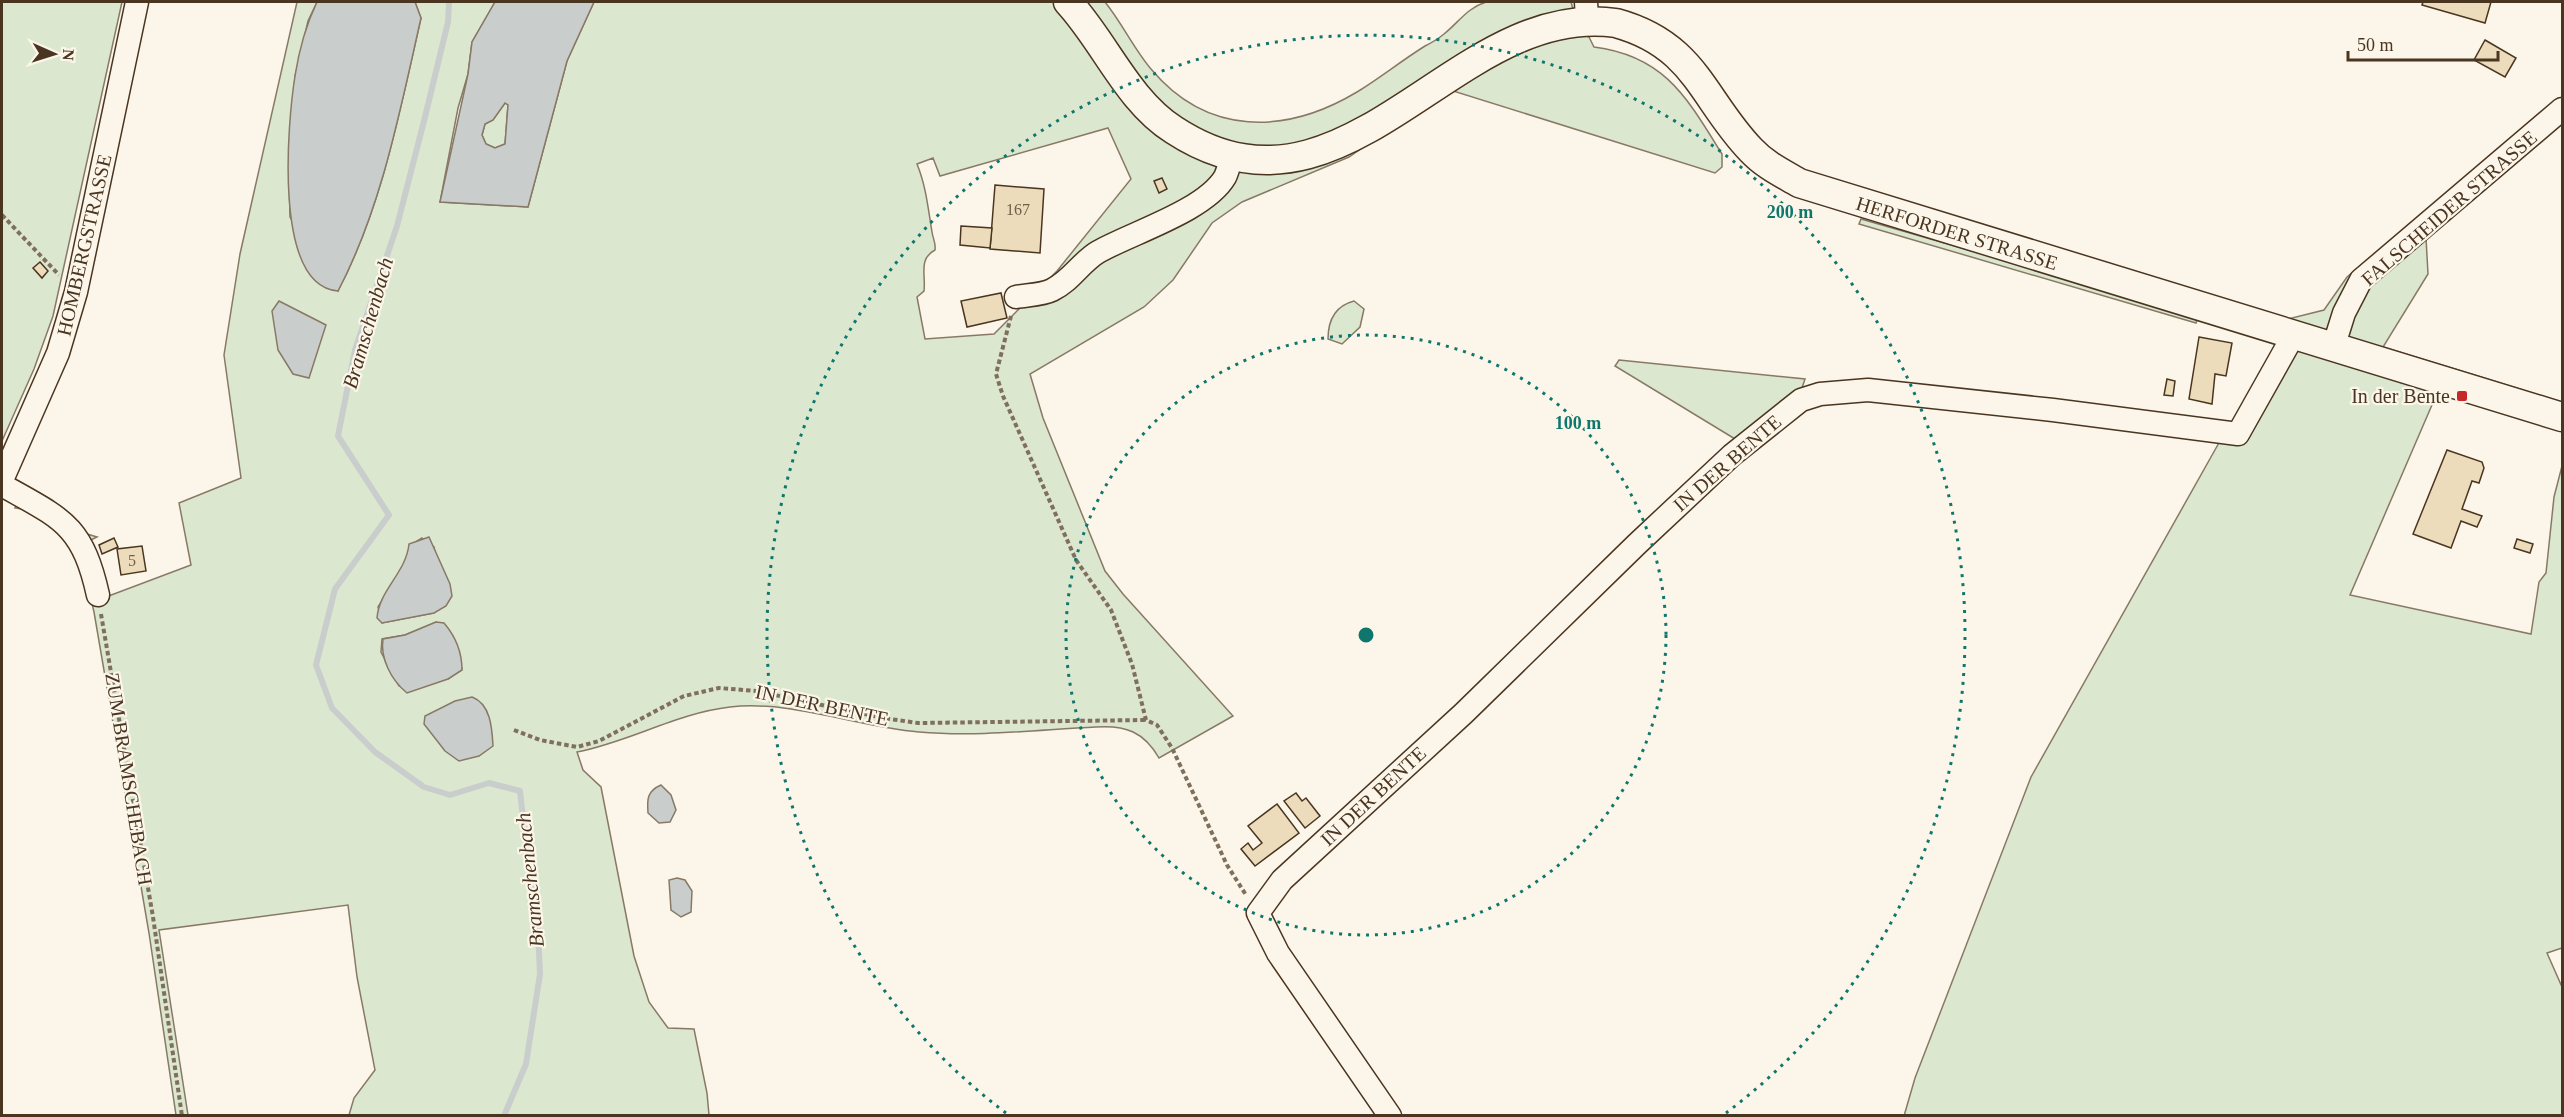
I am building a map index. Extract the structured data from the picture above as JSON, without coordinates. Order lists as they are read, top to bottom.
{
  "streets": {
    "main road": ["HERFORDER STRASSE"],
    "street": ["FALSCHEIDER STRASSE", "HOMBERGSTRASSE", "IN DER BENTE"],
    "path": ["ZUM BRAMSCHEBACH"]
  },
  "crossings": [
    ["FALSCHEIDER STRASSE", "HERFORDER STRASSE"],
    ["HERFORDER STRASSE", "IN DER BENTE"]
  ],
  "water": ["Bramschenbach"],
  "places": {
    "transit": ["In der Bente"]
  },
  "house_numbers": ["167", "5"],
  "scale_bar": "50 m",
  "north": "right",
  "rings": ["200 m", "100 m"]
}
